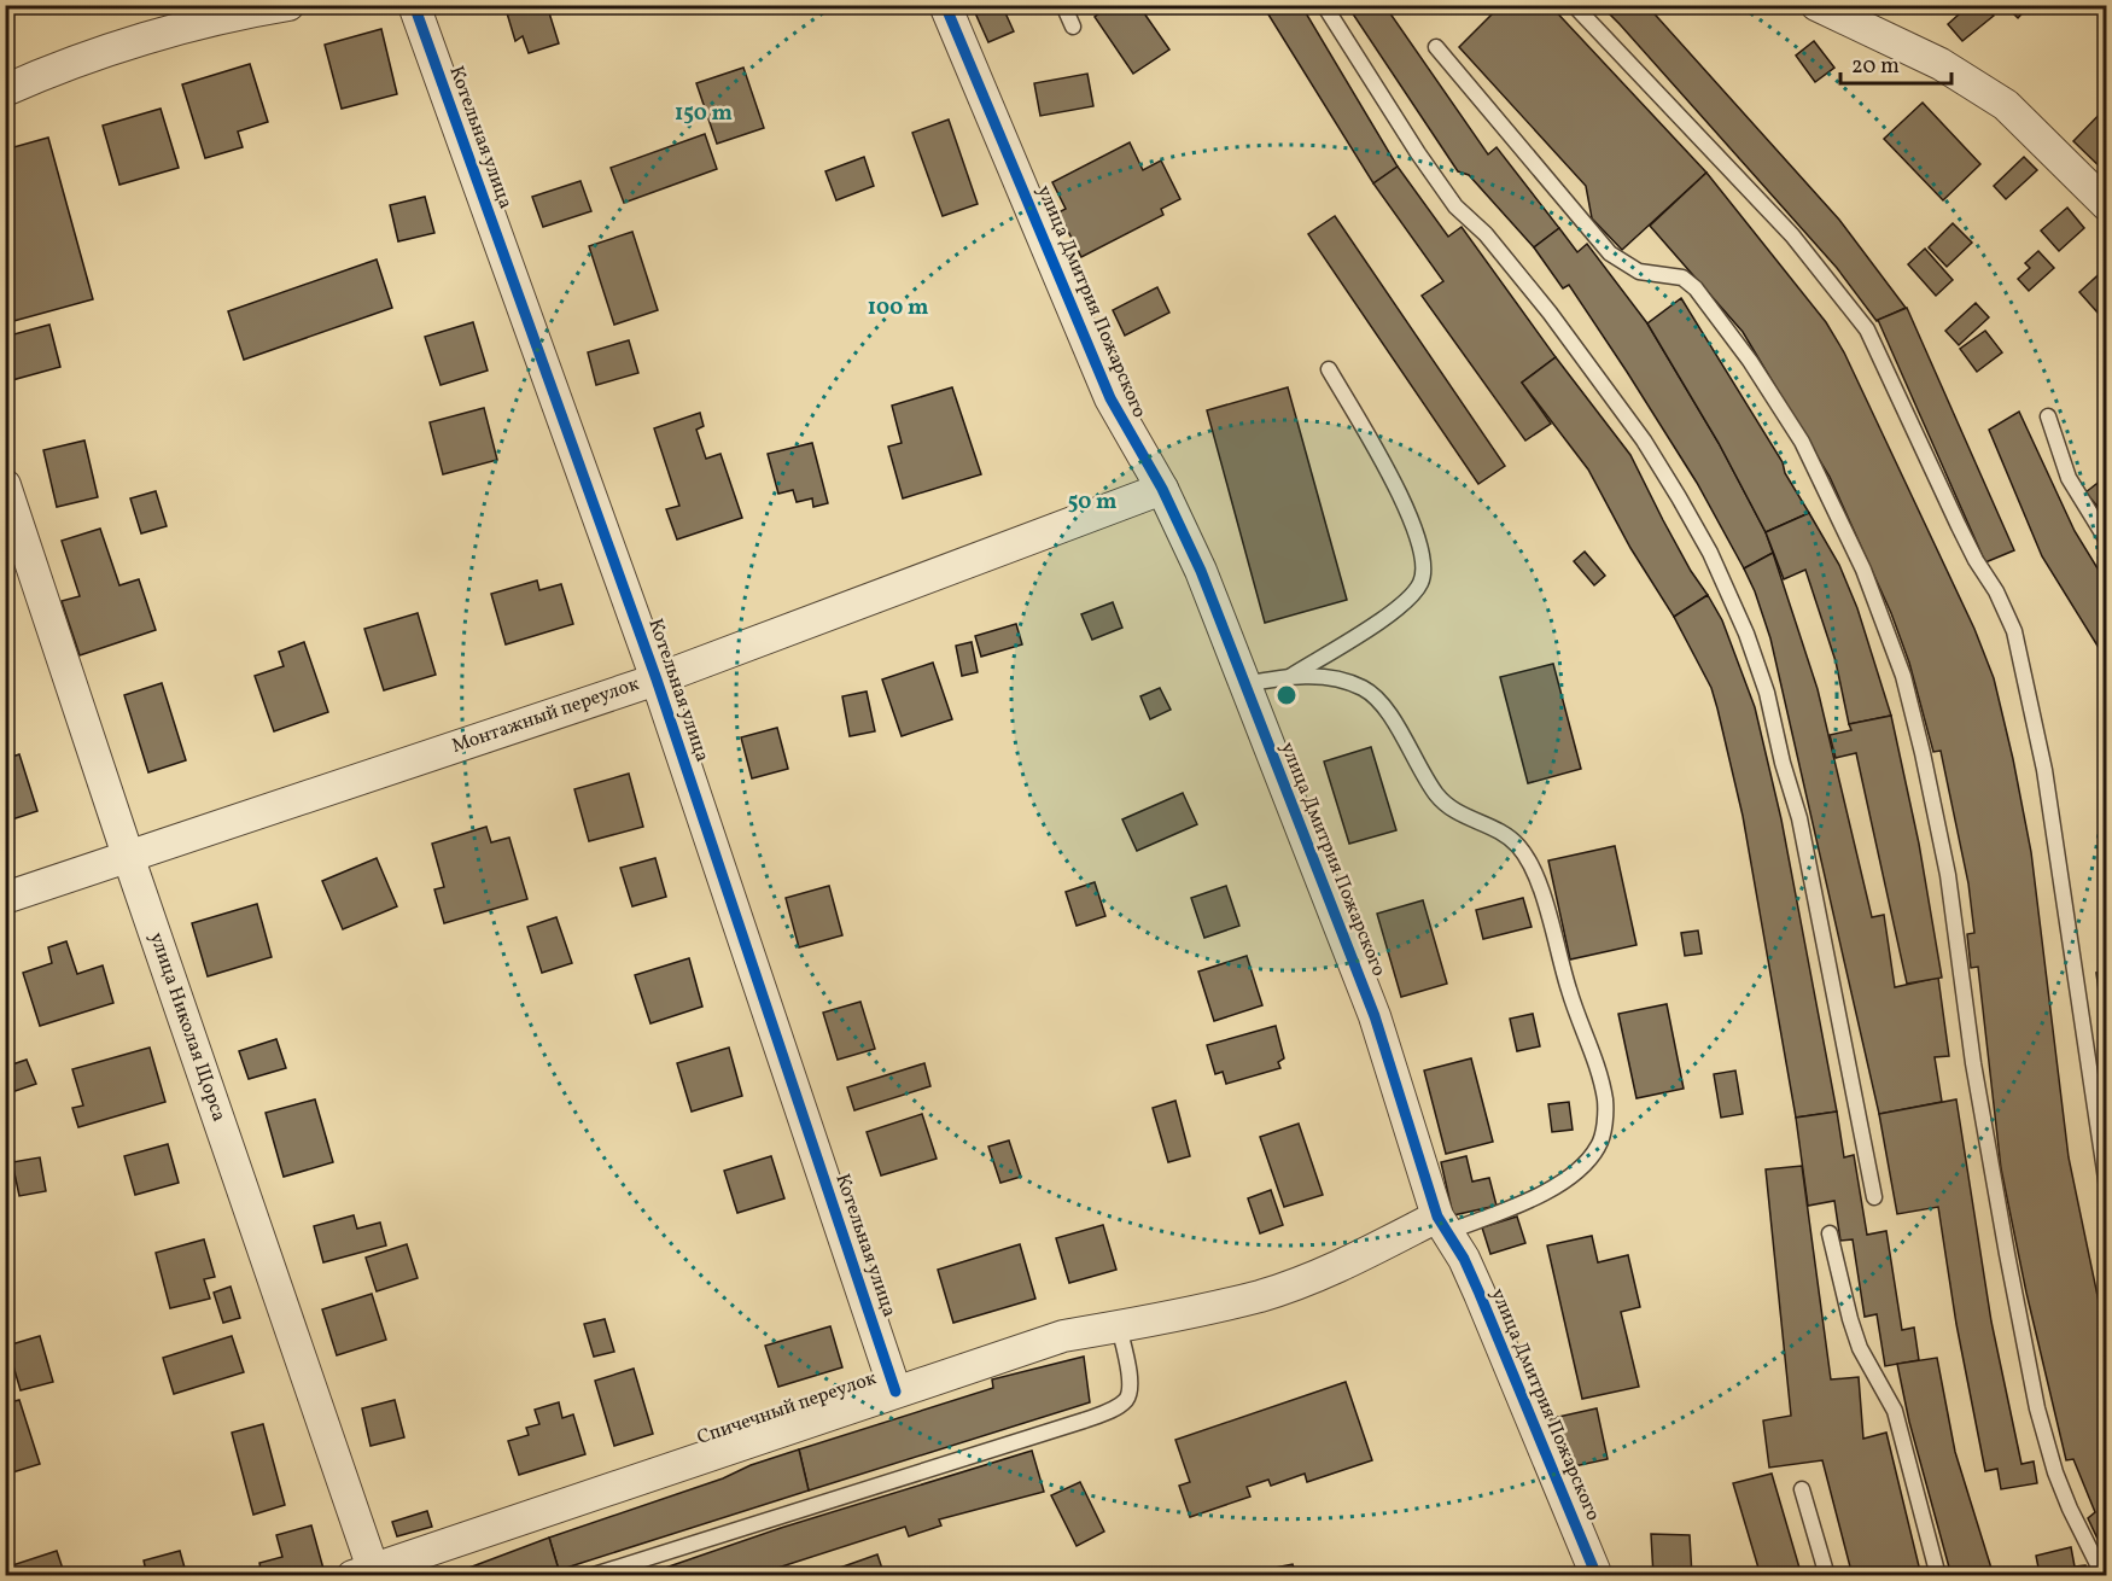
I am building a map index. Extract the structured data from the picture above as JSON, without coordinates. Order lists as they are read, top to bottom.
{
  "streets": {
    "street": [
      "Котельная улица",
      "улица Дмитрия Пожарского",
      "Монтажный переулок",
      "улица Николая Щорса",
      "Спичечный переулок"
    ]
  },
  "crossings": [
    ["Котельная улица", "Монтажный переулок"],
    ["Котельная улица", "Спичечный переулок"],
    ["улица Дмитрия Пожарского", "Монтажный переулок"],
    ["улица Дмитрия Пожарского", "Спичечный переулок"],
    ["Монтажный переулок", "улица Николая Щорса"],
    ["улица Николая Щорса", "Спичечный переулок"]
  ],
  "scale_bar": "20 m",
  "rings": ["150 m", "100 m", "50 m"]
}
